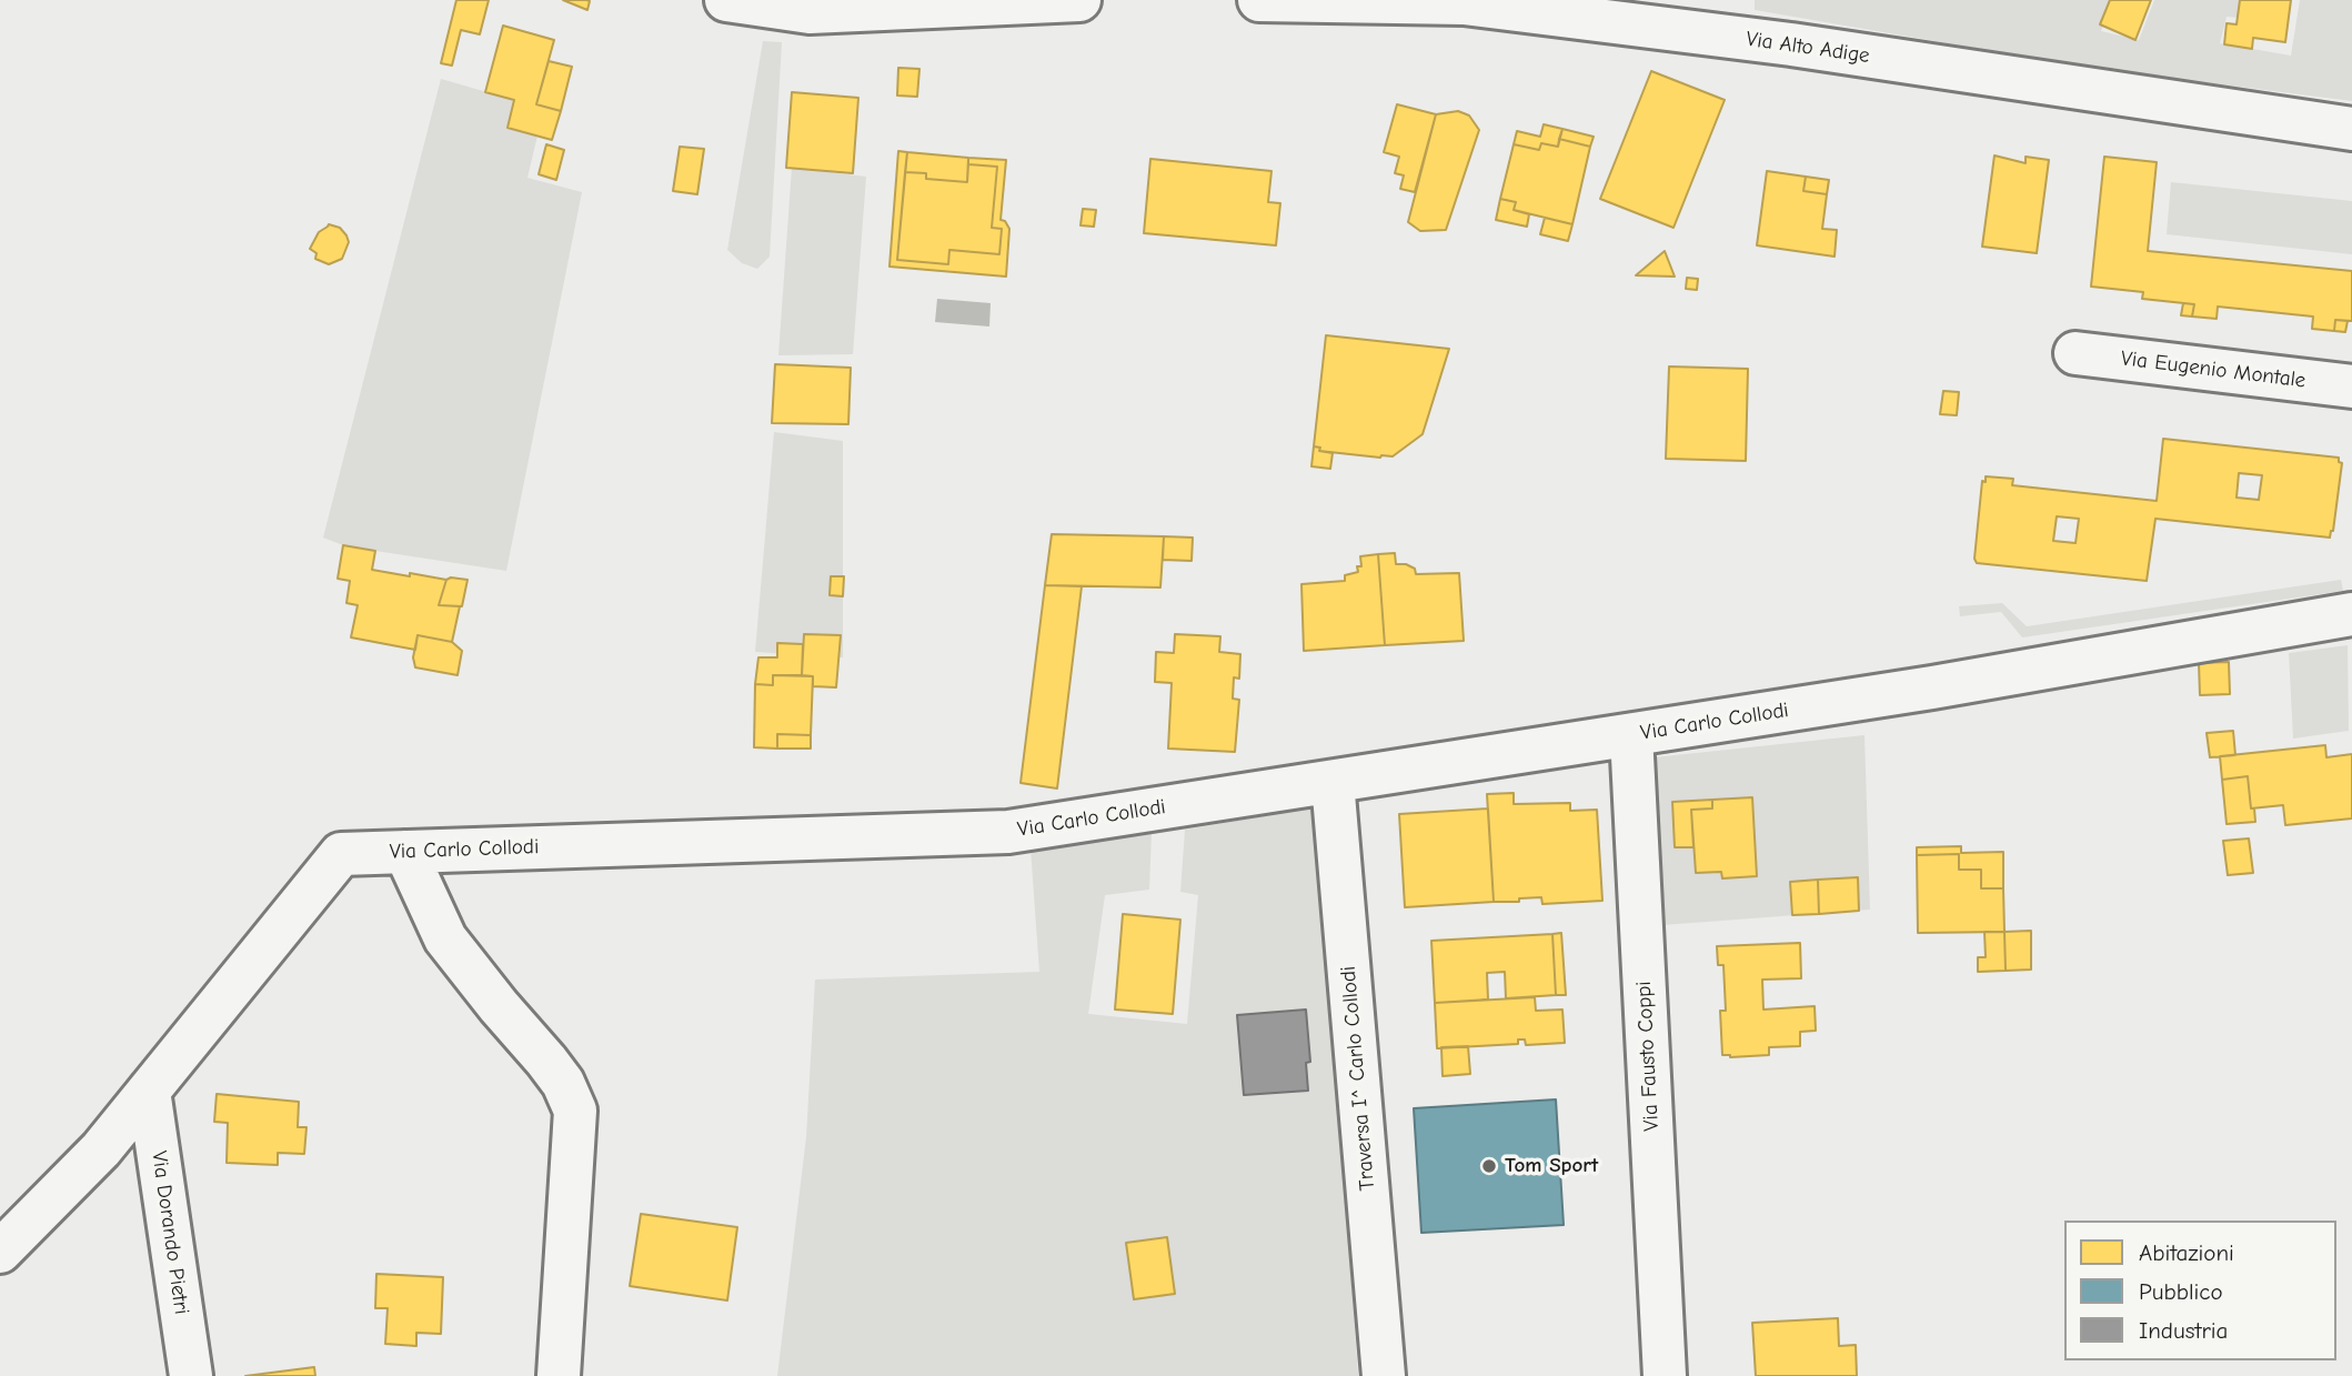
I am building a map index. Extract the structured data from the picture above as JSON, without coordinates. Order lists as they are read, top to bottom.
{
  "streets": {
    "street": [
      "Via Alto Adige",
      "Via Eugenio Montale",
      "Via Carlo Collodi",
      "Via Fausto Coppi",
      "Traversa I^ Carlo Collodi",
      "Via Dorando Pietri"
    ]
  },
  "crossings": [
    ["Via Carlo Collodi", "Via Fausto Coppi"],
    ["Via Carlo Collodi", "Traversa I^ Carlo Collodi"],
    ["Via Carlo Collodi", "Via Dorando Pietri"]
  ],
  "places": ["Tom Sport"],
  "legend": ["Abitazioni", "Pubblico", "Industria"]
}
